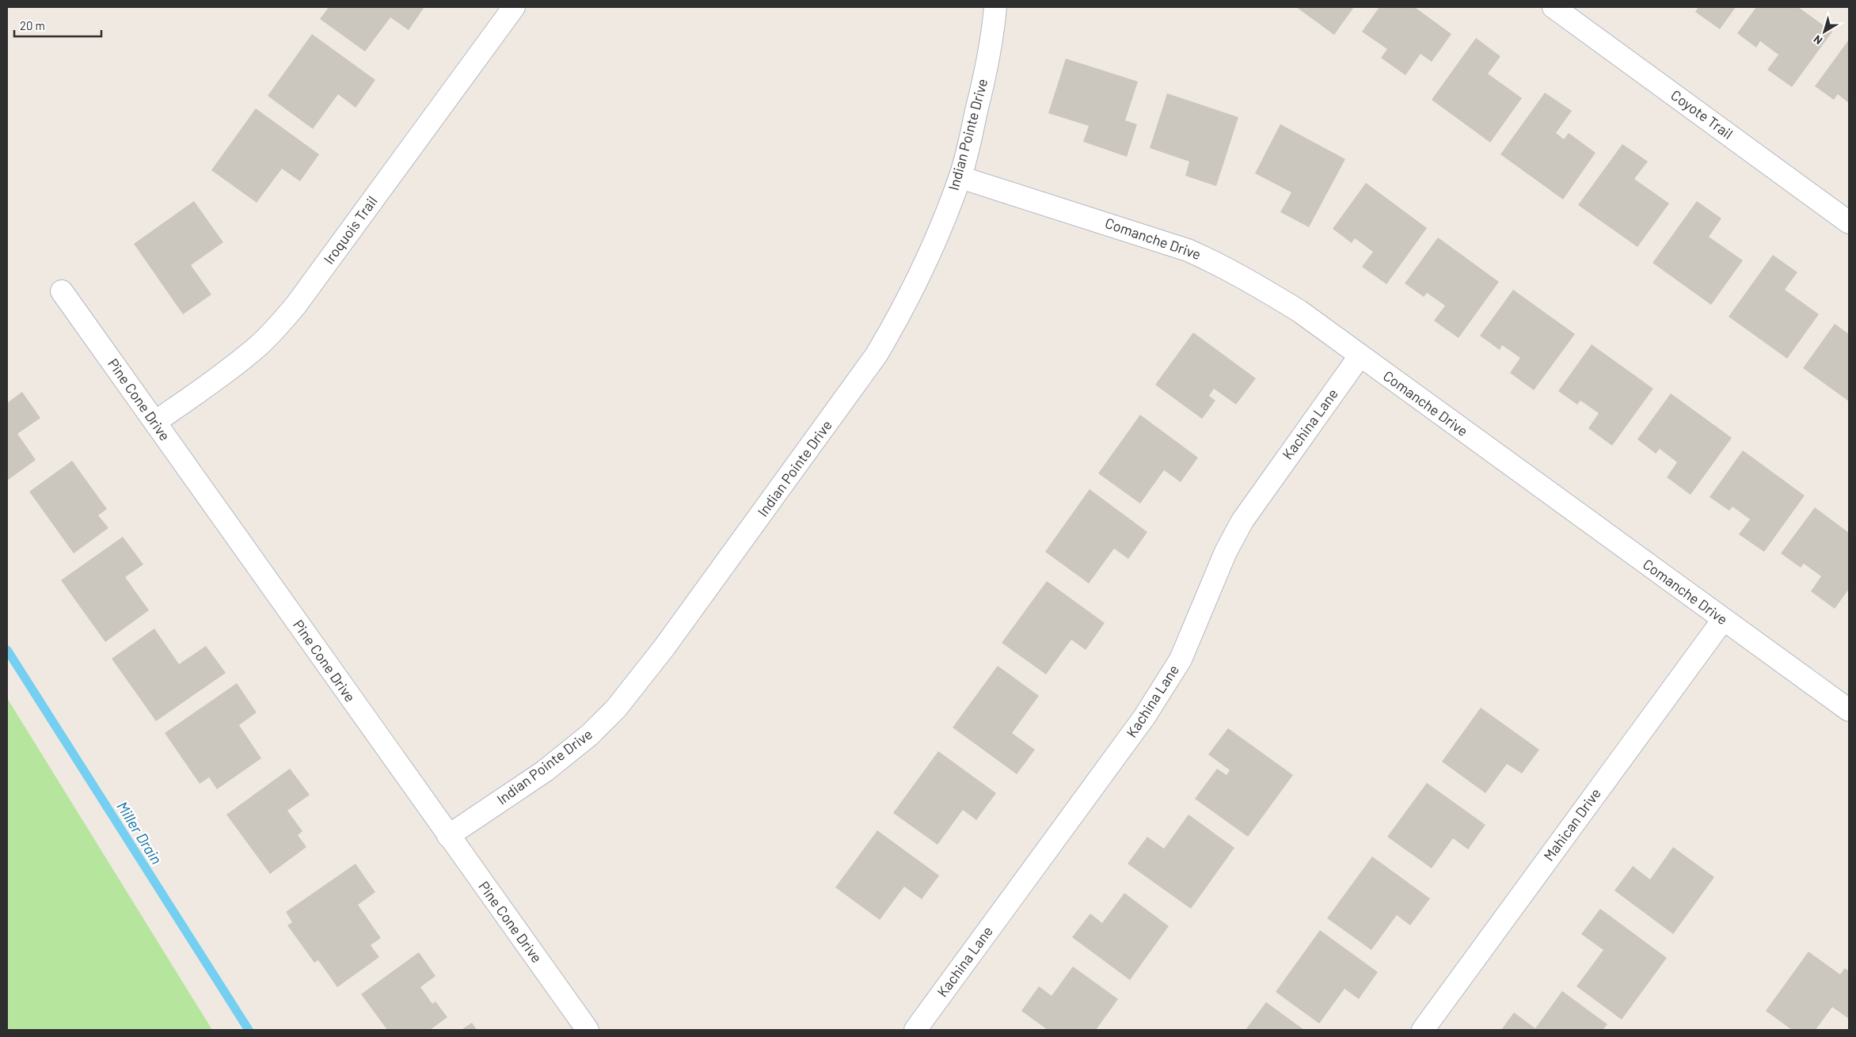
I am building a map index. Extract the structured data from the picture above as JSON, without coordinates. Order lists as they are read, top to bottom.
{
  "streets": {
    "street": [
      "Coyote Trail",
      "Indian Pointe Drive",
      "Iroquois Trail",
      "Comanche Drive",
      "Pine Cone Drive",
      "Kachina Lane",
      "Mahican Drive"
    ]
  },
  "crossings": [
    ["Indian Pointe Drive", "Comanche Drive"],
    ["Indian Pointe Drive", "Pine Cone Drive"],
    ["Iroquois Trail", "Pine Cone Drive"],
    ["Comanche Drive", "Kachina Lane"],
    ["Comanche Drive", "Mahican Drive"]
  ],
  "water": ["Miller Drain"],
  "scale_bar": "20 m",
  "north": "bottom left"
}
